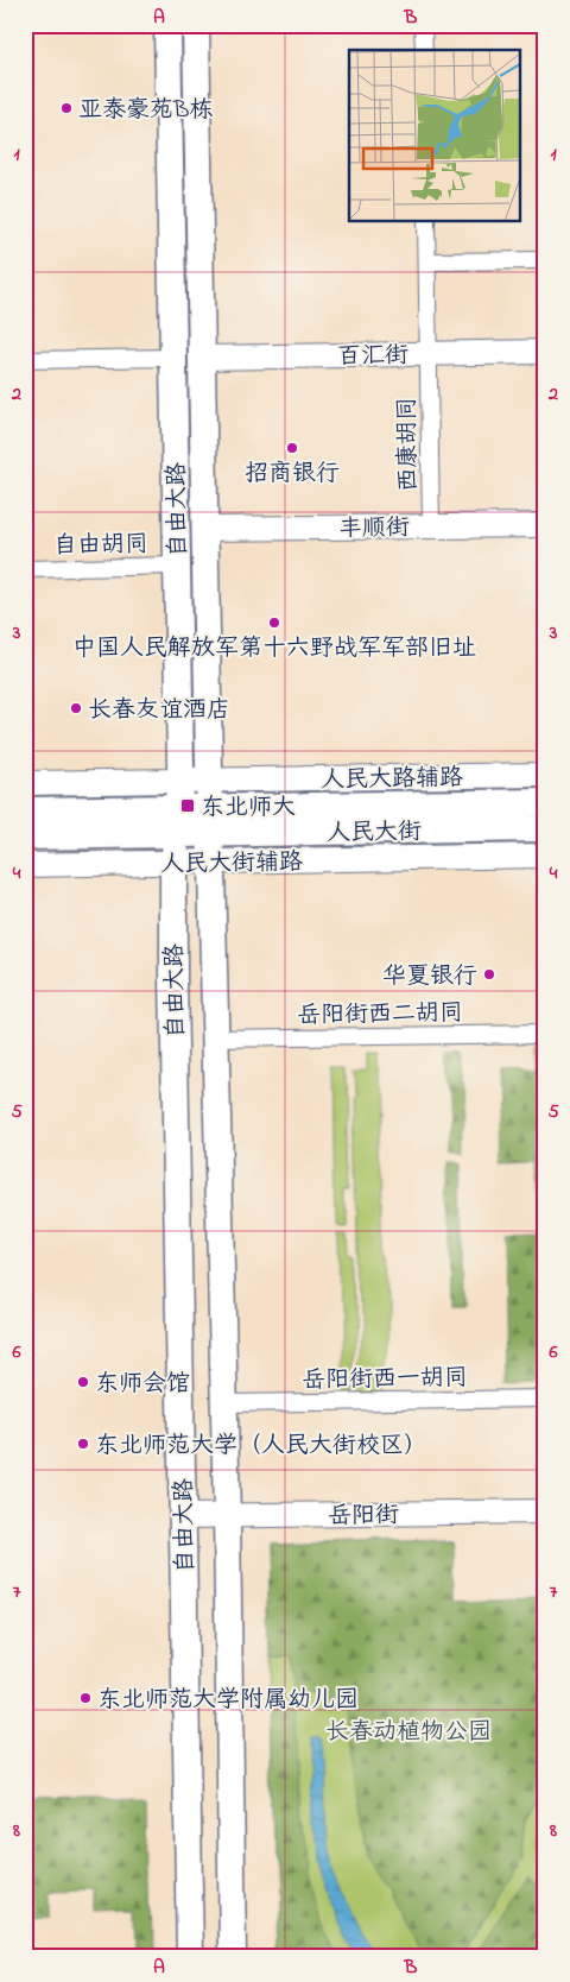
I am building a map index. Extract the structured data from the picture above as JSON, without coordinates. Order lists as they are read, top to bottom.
{
  "streets": {
    "main road": ["自由大路", "人民大街"],
    "street": [
      "百汇街",
      "西康胡同",
      "丰顺街",
      "自由胡同",
      "人民大路辅路",
      "人民大街辅路",
      "岳阳街西二胡同",
      "岳阳街西一胡同",
      "岳阳街"
    ]
  },
  "crossings": [
    ["百汇街", "西康胡同"],
    ["百汇街", "自由大路"],
    ["西康胡同", "丰顺街"],
    ["自由大路", "丰顺街"],
    ["自由大路", "自由胡同"],
    ["自由大路", "人民大路辅路"],
    ["自由大路", "人民大街"],
    ["自由大路", "人民大街辅路"],
    ["自由大路", "岳阳街西二胡同"],
    ["自由大路", "岳阳街西一胡同"],
    ["自由大路", "岳阳街"]
  ],
  "parks": ["长春动植物公园"],
  "places": {
    "other": [
      "亚泰豪苑B栋",
      "招商银行",
      "中国人民解放军第十六野战军军部旧址",
      "长春友谊酒店",
      "华夏银行",
      "东师会馆",
      "东北师范大学（人民大街校区）",
      "东北师范大学附属幼儿园"
    ],
    "transit": ["东北师大"]
  },
  "grid": {
    "columns": ["A", "B"],
    "rows": [
      "1",
      "2",
      "3",
      "4",
      "5",
      "6",
      "7",
      "8"
    ]
  }
}
